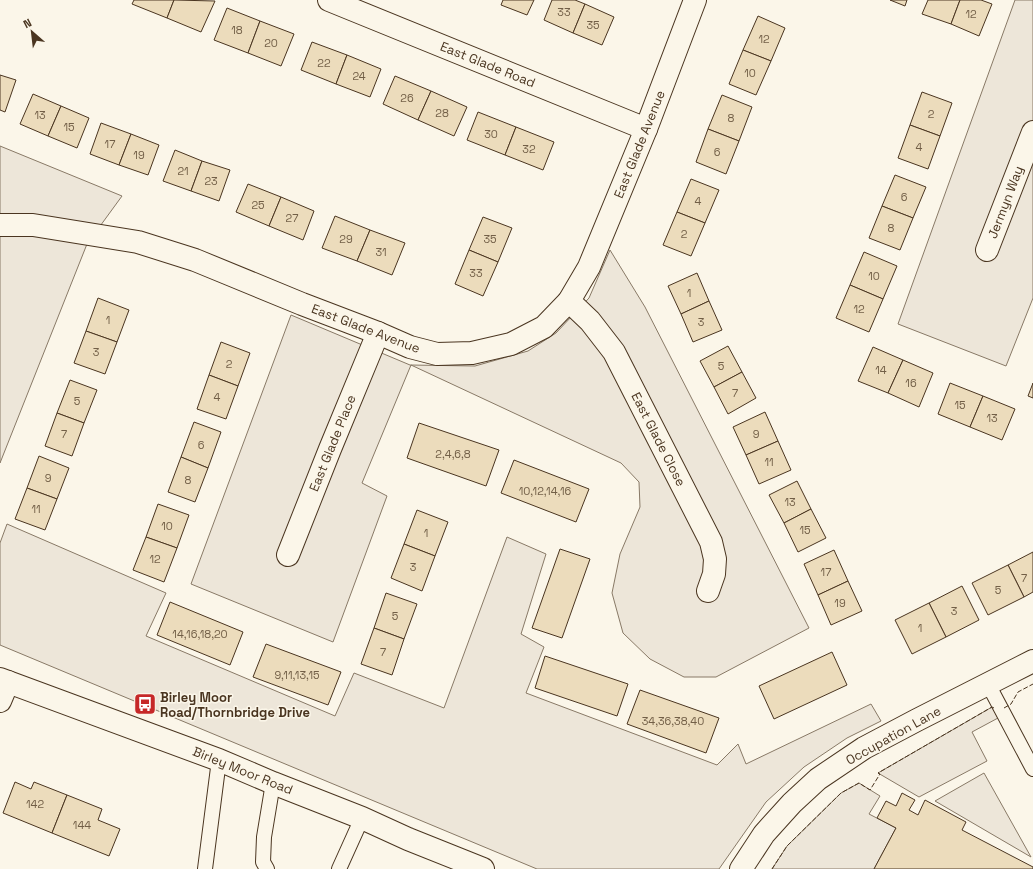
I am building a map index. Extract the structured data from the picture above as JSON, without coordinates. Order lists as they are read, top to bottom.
{
  "streets": {
    "street": [
      "East Glade Road",
      "East Glade Avenue",
      "Jermyn Way",
      "East Glade Close",
      "East Glade Place",
      "Occupation Lane",
      "Birley Moor Road"
    ]
  },
  "crossings": [
    ["East Glade Road", "East Glade Avenue"],
    ["East Glade Avenue", "East Glade Close"],
    ["East Glade Avenue", "East Glade Place"]
  ],
  "places": {
    "bus stop": ["Birley Moor Road/Thornbridge Drive"]
  },
  "house_numbers": [
    "33",
    "12",
    "35",
    "18",
    "12",
    "20",
    "22",
    "10",
    "24",
    "26",
    "28",
    "2",
    "13",
    "8",
    "15",
    "30",
    "17",
    "4",
    "32",
    "6",
    "19",
    "21",
    "23",
    "6",
    "4",
    "25",
    "27",
    "8",
    "2",
    "29",
    "35",
    "31",
    "33",
    "10",
    "1",
    "12",
    "1",
    "3",
    "3",
    "2",
    "5",
    "14",
    "16",
    "7",
    "4",
    "5",
    "15",
    "13",
    "7",
    "9",
    "6",
    "2,4,6,8",
    "11",
    "9",
    "8",
    "10,12,14,16",
    "13",
    "11",
    "10",
    "15",
    "1",
    "12",
    "3",
    "17",
    "7",
    "5",
    "19",
    "3",
    "5",
    "1",
    "14,16,18,20",
    "7",
    "9,11,13,15",
    "34,36,38,40",
    "142",
    "144"
  ],
  "north": "top left"
}
